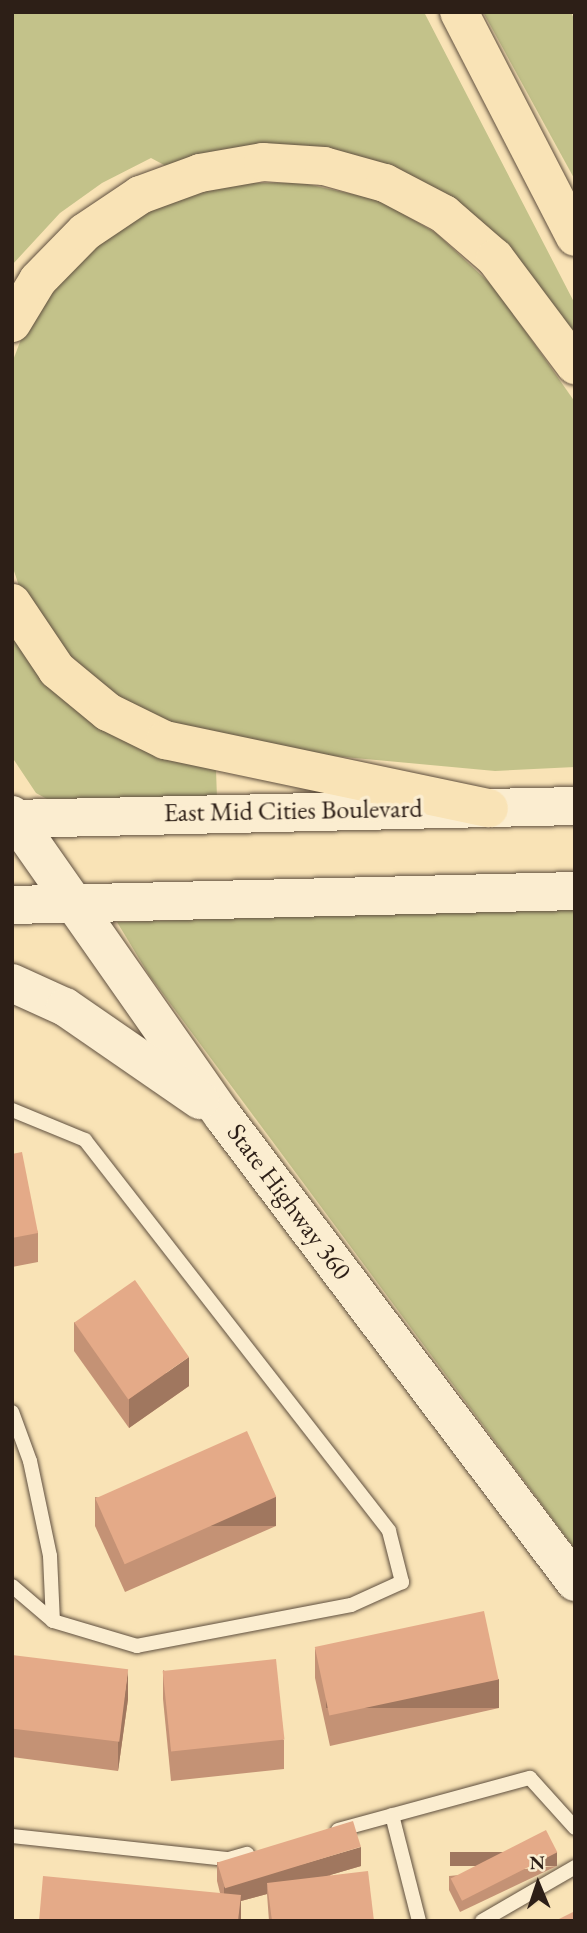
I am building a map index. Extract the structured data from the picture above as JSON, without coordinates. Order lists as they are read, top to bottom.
{
  "streets": {
    "main road": ["East Mid Cities Boulevard", "State Highway 360"]
  },
  "crossings": [
    ["East Mid Cities Boulevard", "State Highway 360"]
  ],
  "north": "top"
}
